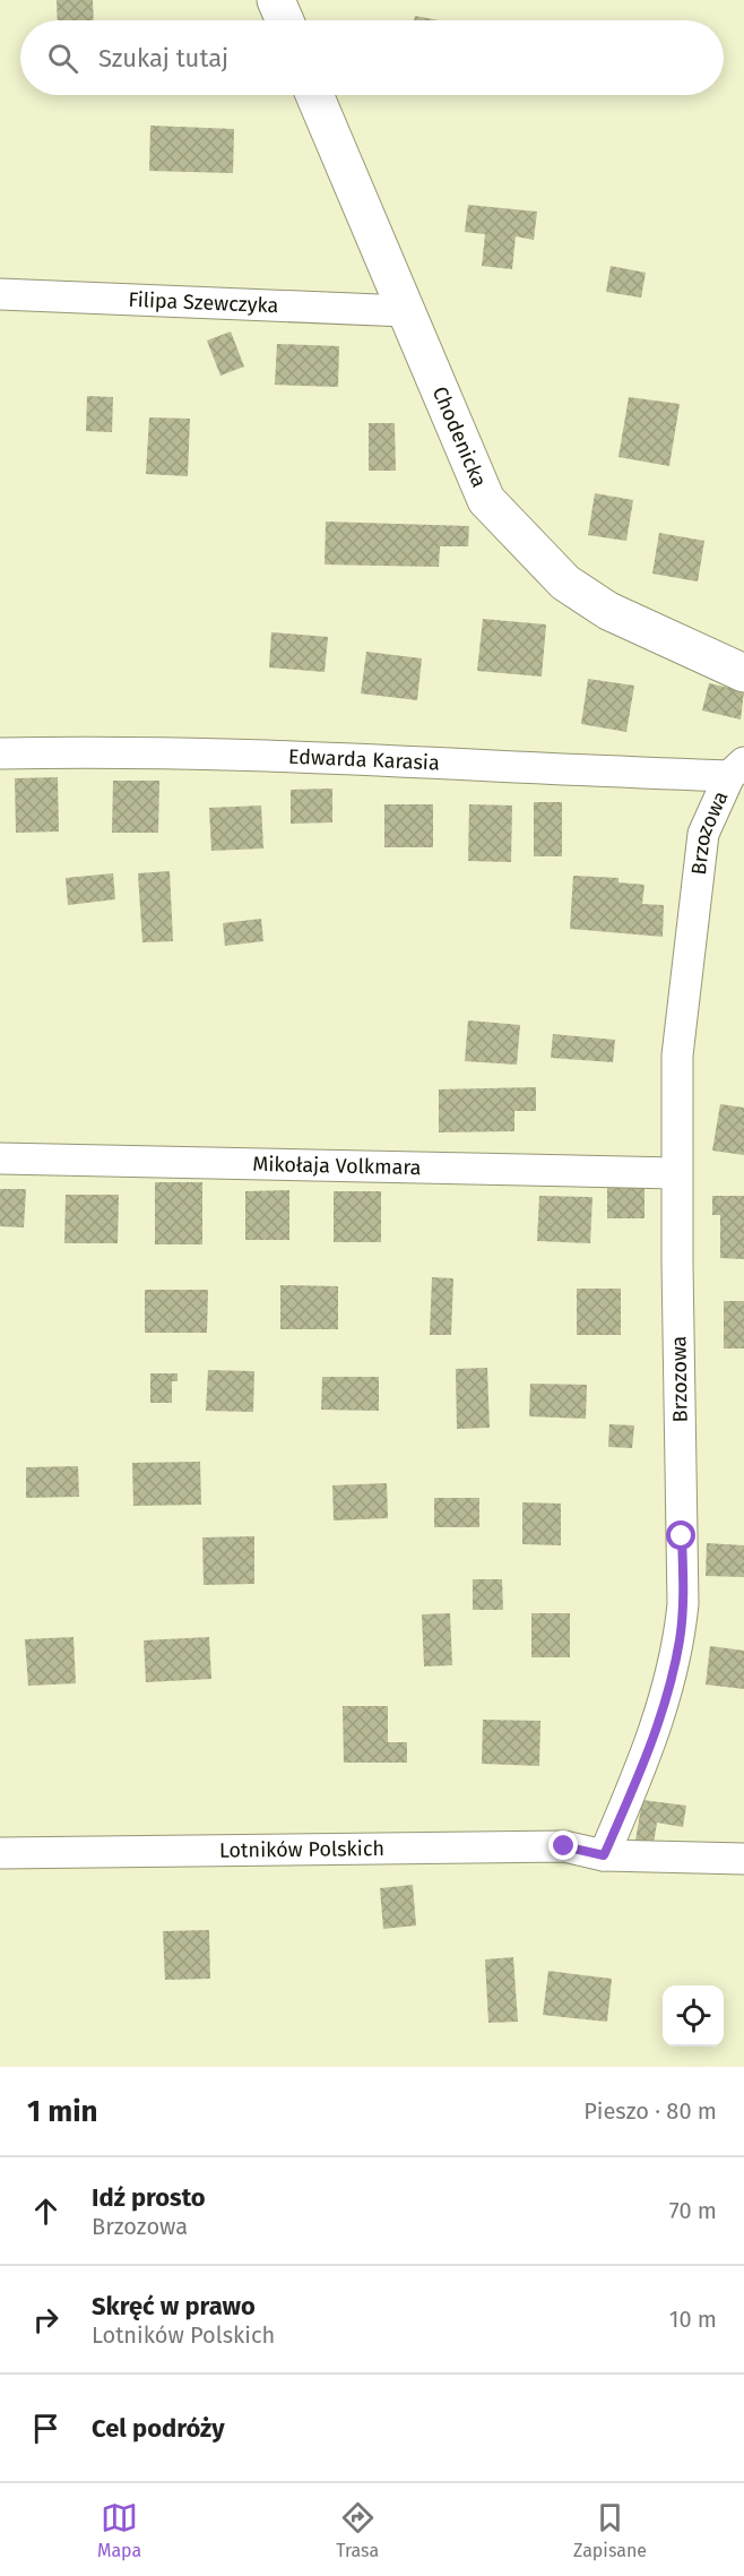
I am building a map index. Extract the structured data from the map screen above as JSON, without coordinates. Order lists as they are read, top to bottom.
{
  "streets": {
    "street": [
      "Filipa Szewczyka",
      "Chodenicka",
      "Edwarda Karasia",
      "Brzozowa",
      "Mikołaja Volkmara",
      "Lotników Polskich"
    ]
  },
  "crossings": [
    ["Filipa Szewczyka", "Chodenicka"],
    ["Edwarda Karasia", "Brzozowa"],
    ["Brzozowa", "Mikołaja Volkmara"],
    ["Brzozowa", "Lotników Polskich"]
  ],
  "page": {
    "search": "Szukaj tutaj",
    "heading": ["1 min", "Pieszo · 80 m"],
    "list": [
      ["Idź prosto", "Brzozowa", "70 m"],
      ["Skręć w prawo", "Lotników Polskich", "10 m"],
      "Cel podróży"
    ],
    "nav": ["Mapa", "Trasa", "Zapisane"]
  }
}
